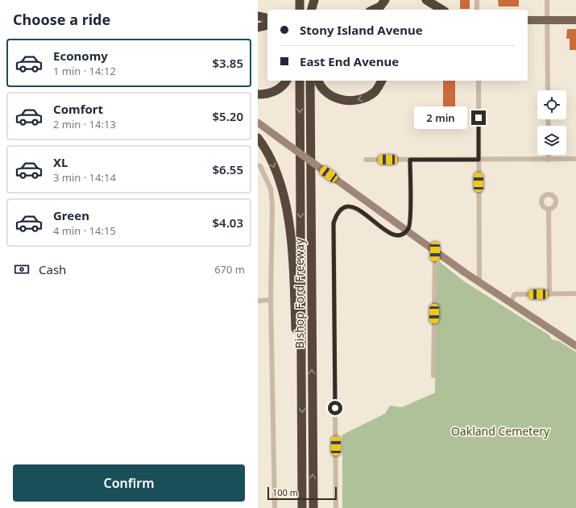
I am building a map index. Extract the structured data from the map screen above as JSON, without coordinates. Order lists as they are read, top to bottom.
{
  "streets": {
    "highway": ["Bishop Ford Freeway"]
  },
  "parks": ["Oakland Cemetery"],
  "scale_bar": "100 m",
  "page": {
    "heading": "Choose a ride",
    "banner": ["Stony Island Avenue", "East End Avenue"],
    "list": [
      {
        "name": "Economy",
        "note": "1 min · 14:12",
        "value": "$3.85"
      },
      {
        "name": "Comfort",
        "note": "2 min · 14:13",
        "value": "$5.20"
      },
      {
        "name": "XL",
        "note": "3 min · 14:14",
        "value": "$6.55"
      },
      {
        "name": "Green",
        "note": "4 min · 14:15",
        "value": "$4.03"
      }
    ],
    "bubble": "2 min",
    "pay": ["Cash", "670 m"],
    "buttons": "Confirm",
    "scale": "100 m"
  }
}
